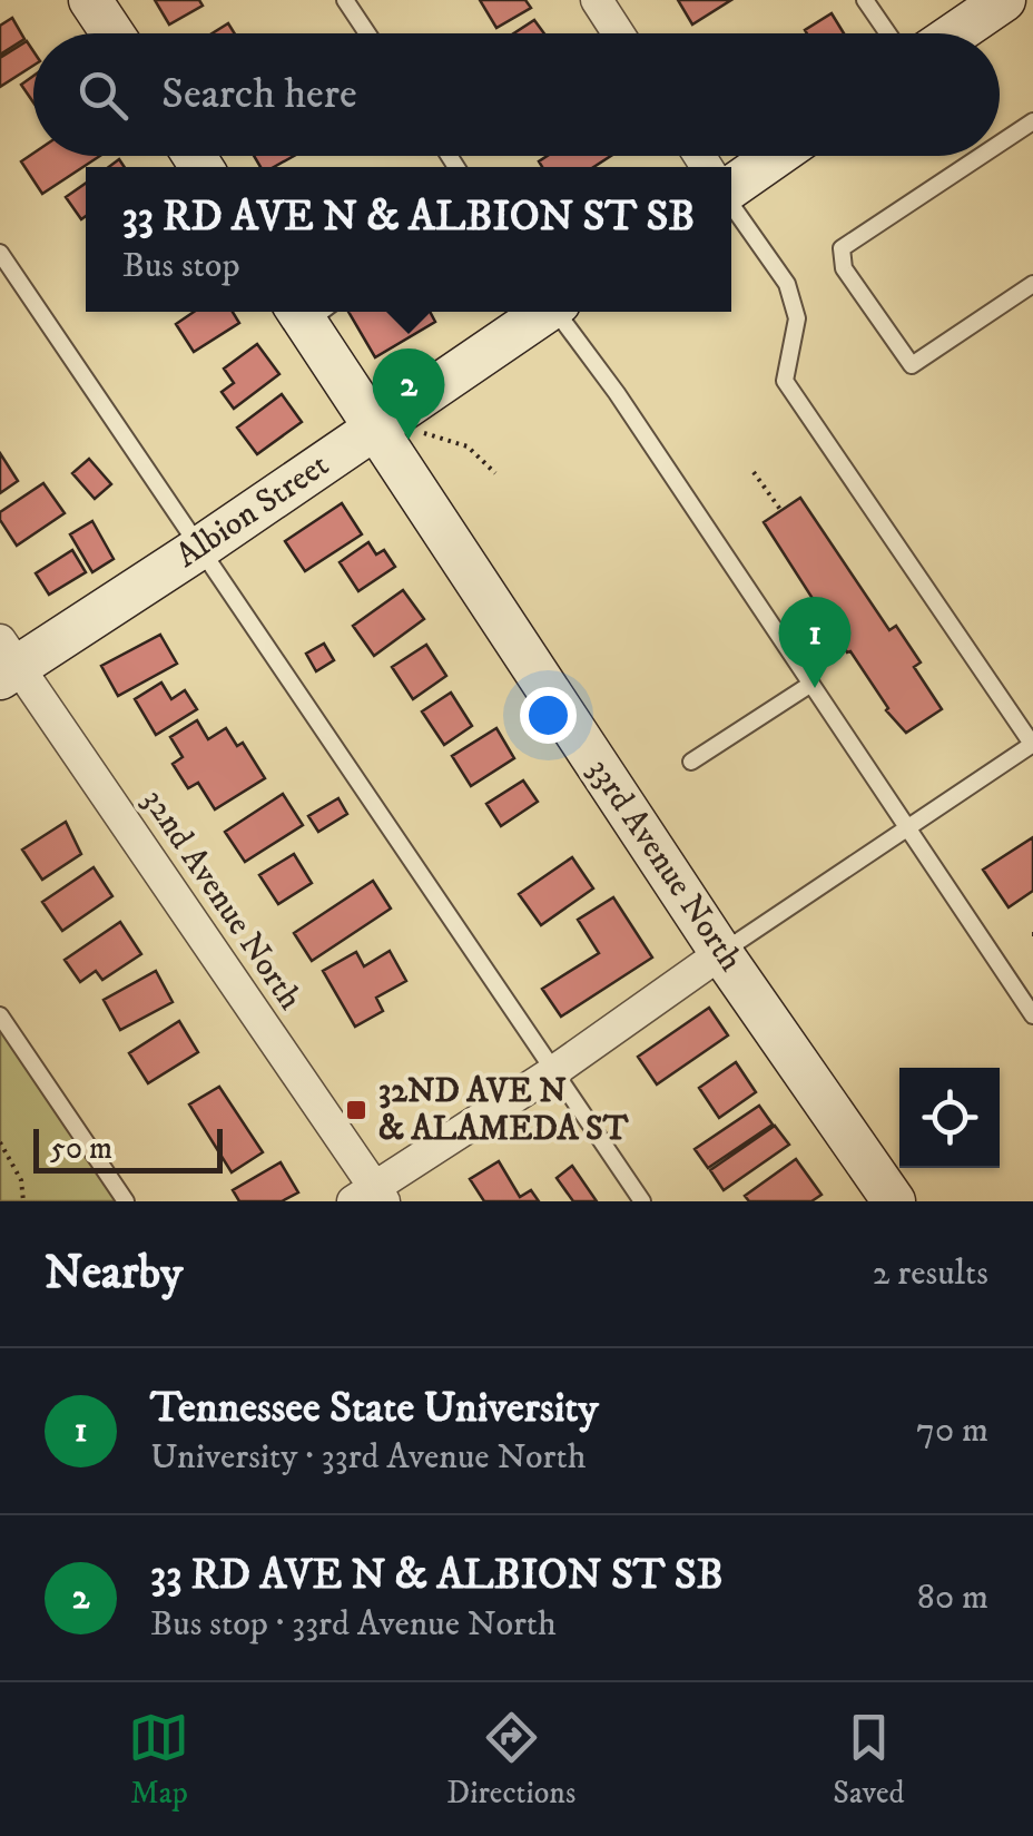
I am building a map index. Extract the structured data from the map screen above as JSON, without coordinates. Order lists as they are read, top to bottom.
{
  "streets": {
    "street": ["Albion Street", "33rd Avenue North", "32nd Avenue North"]
  },
  "crossings": [
    ["Albion Street", "33rd Avenue North"],
    ["Albion Street", "32nd Avenue North"]
  ],
  "places": {
    "transit": ["32ND AVE N & ALAMEDA ST"]
  },
  "scale_bar": "50 m",
  "page": {
    "search": "Search here",
    "popup": ["33 RD AVE N & ALBION ST SB", "Bus stop"],
    "pins": ["2", "1"],
    "scale": "50 m",
    "heading": ["Nearby", "2 results"],
    "list": [
      {
        "mark": "1",
        "name": "Tennessee State University",
        "note": "University · 33rd Avenue North",
        "value": "70 m"
      },
      {
        "mark": "2",
        "name": "33 RD AVE N & ALBION ST SB",
        "note": "Bus stop · 33rd Avenue North",
        "value": "80 m"
      }
    ],
    "nav": ["Map", "Directions", "Saved"]
  }
}
